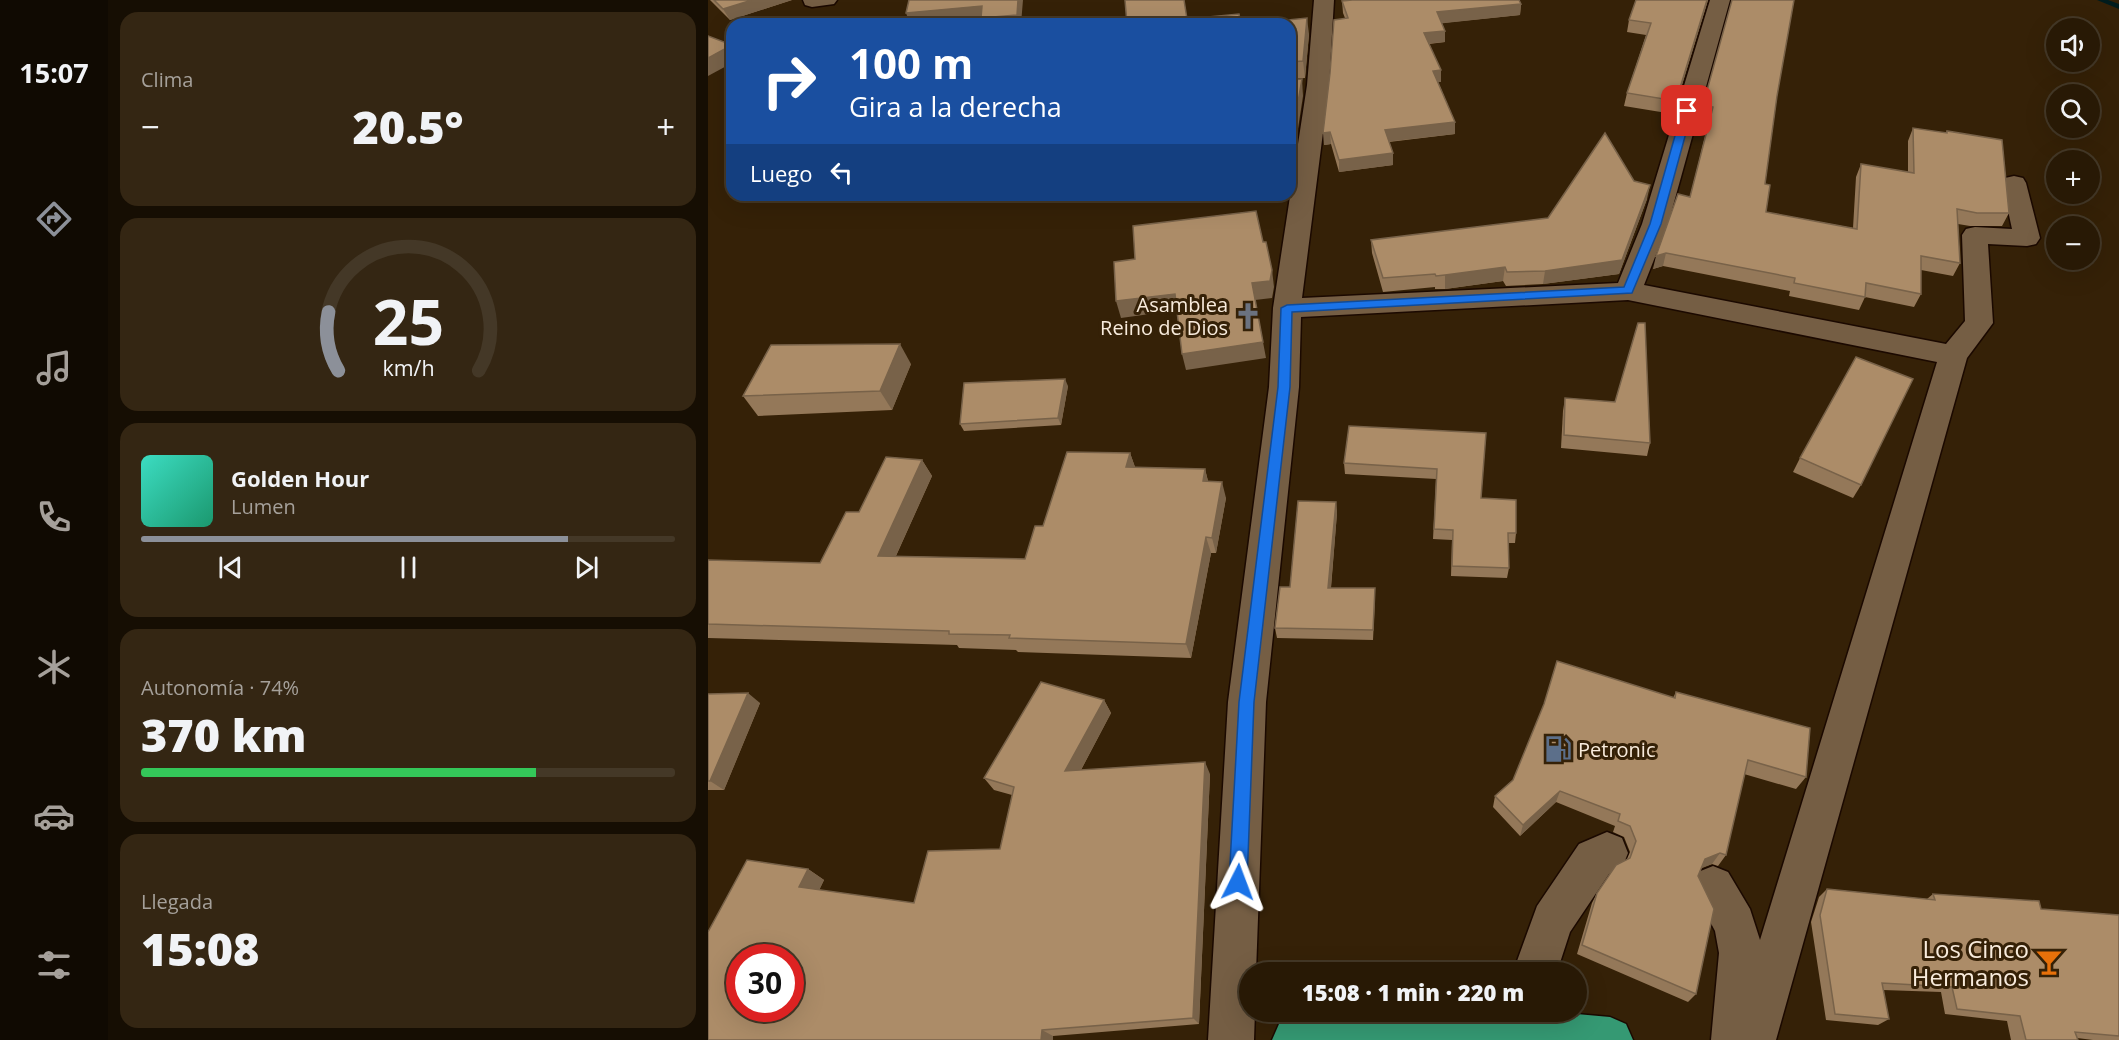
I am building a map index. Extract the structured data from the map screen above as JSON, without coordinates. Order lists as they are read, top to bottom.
{
  "places": {
    "church": ["Asamblea Reino de Dios"],
    "fuel station": ["Petronic"],
    "bar": ["Los Cinco Hermanos"]
  },
  "page": {
    "tabs": "15:07",
    "tile": [
      "Clima",
      ["Autonomía · 74%", "370 km"],
      ["Llegada", "15:08"]
    ],
    "map_buttons": ["+", "−"],
    "turn": ["100 m", "Gira a la derecha"],
    "heat": ["−", "20.5°", "+"],
    "then": "Luego",
    "song": ["Golden Hour", "Lumen"],
    "limit": "30",
    "trip": "15:08 · 1 min · 220 m",
    "gauge": ["25", "km/h"]
  }
}
